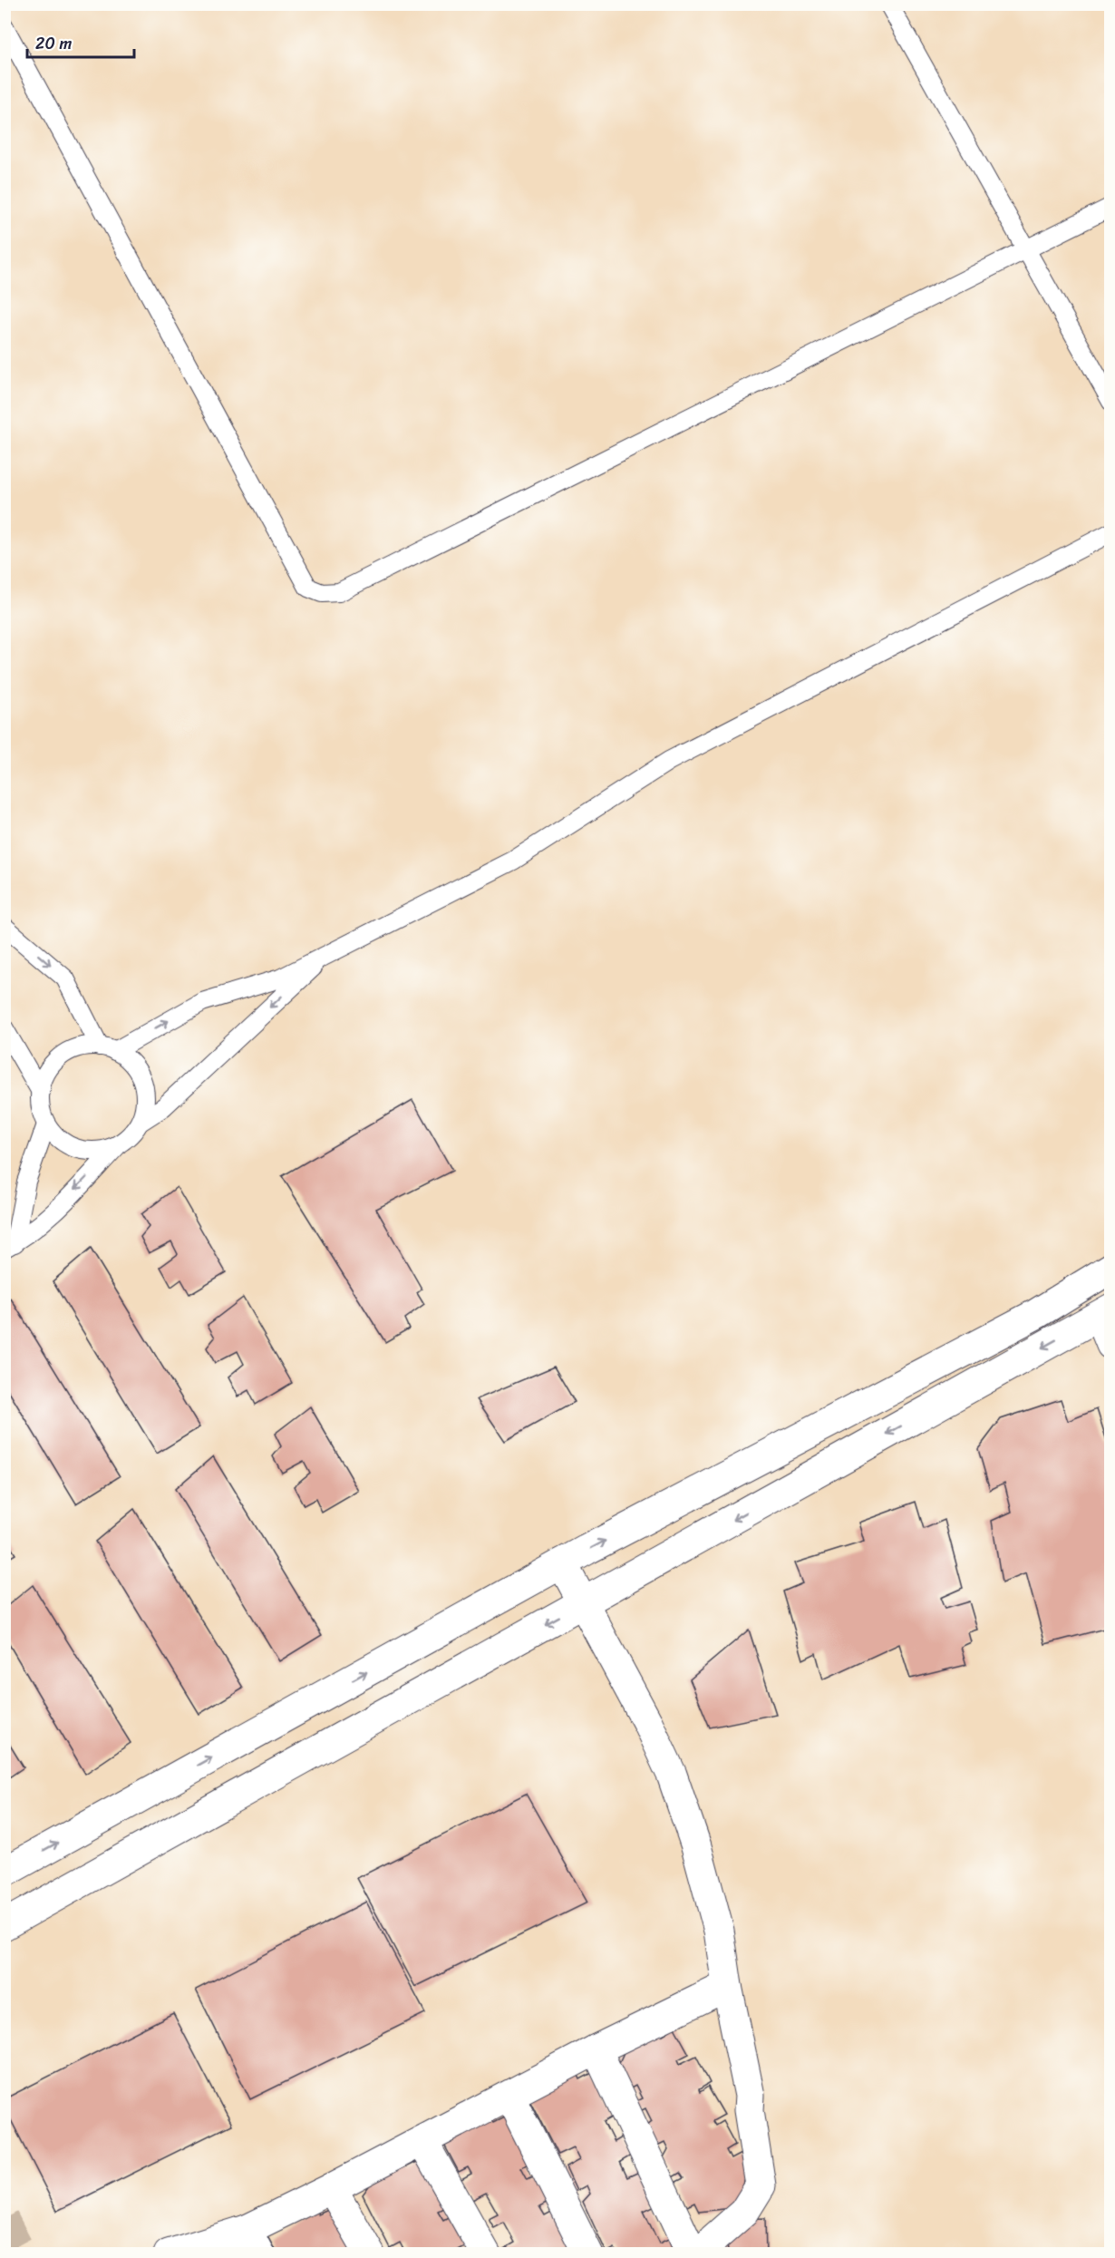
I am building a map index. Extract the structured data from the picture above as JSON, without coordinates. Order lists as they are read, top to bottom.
{
  "scale_bar": "20 m"
}
